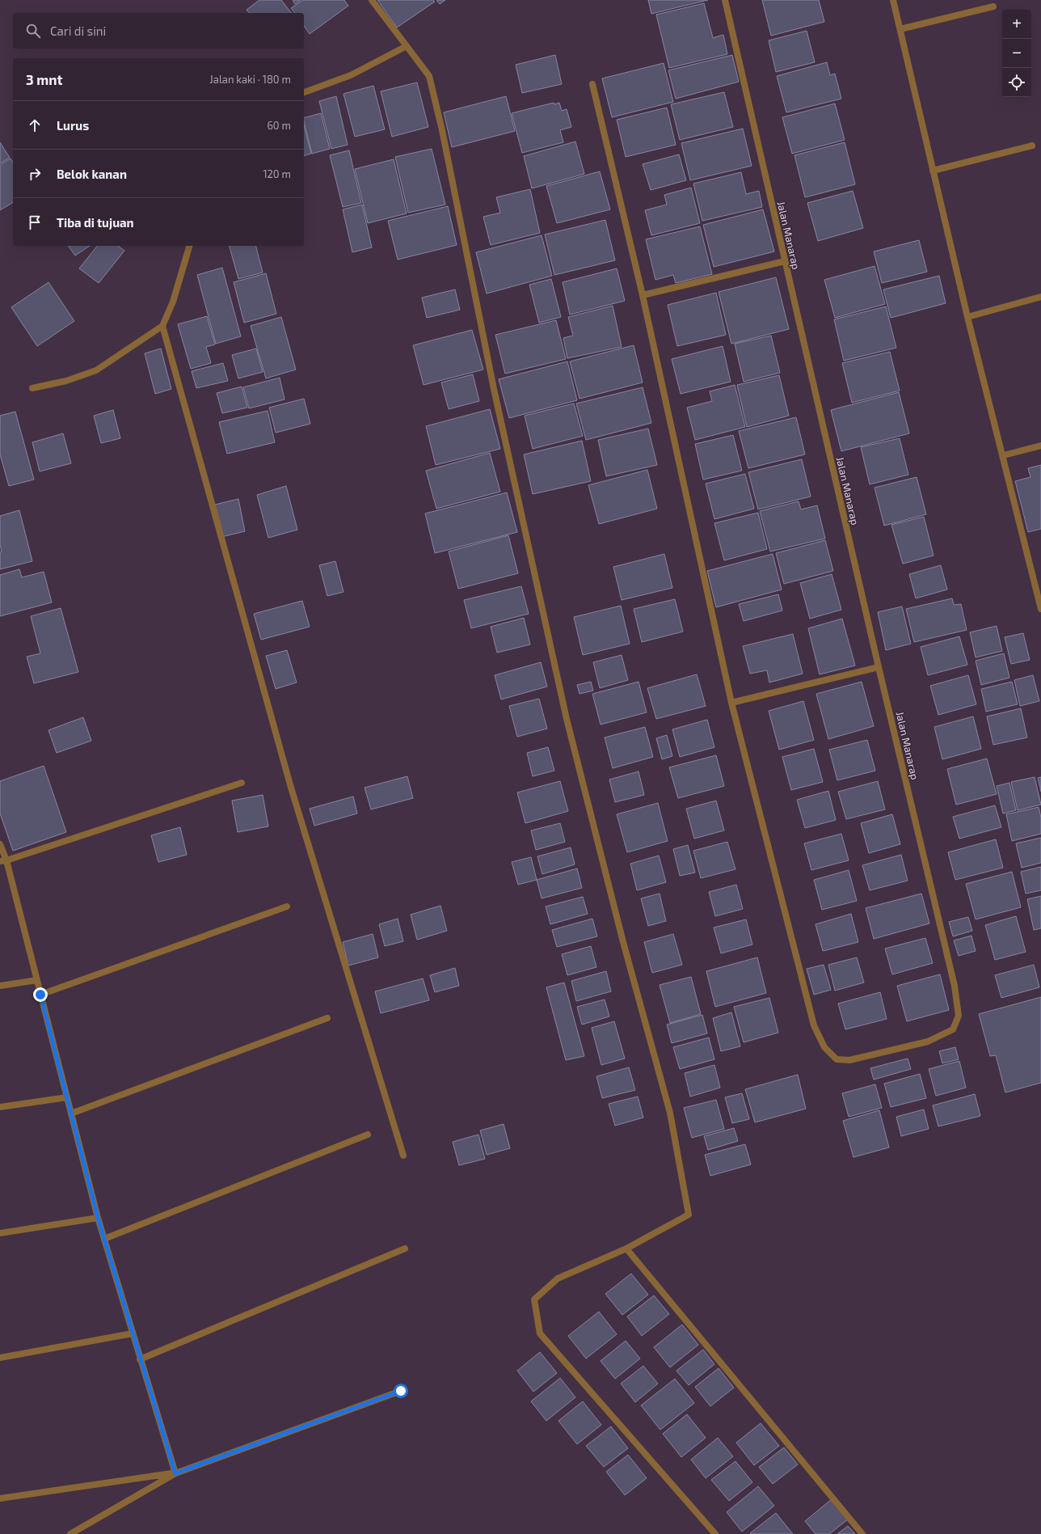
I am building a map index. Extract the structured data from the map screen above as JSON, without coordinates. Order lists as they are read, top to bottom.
{
  "streets": {
    "street": ["Jalan Manarap"]
  },
  "page": {
    "map_buttons": ["+", "−"],
    "search": "Cari di sini",
    "heading": ["3 mnt", "Jalan kaki · 180 m"],
    "list": [
      ["Lurus", "60 m"],
      ["Belok kanan", "120 m"],
      "Tiba di tujuan"
    ]
  }
}
